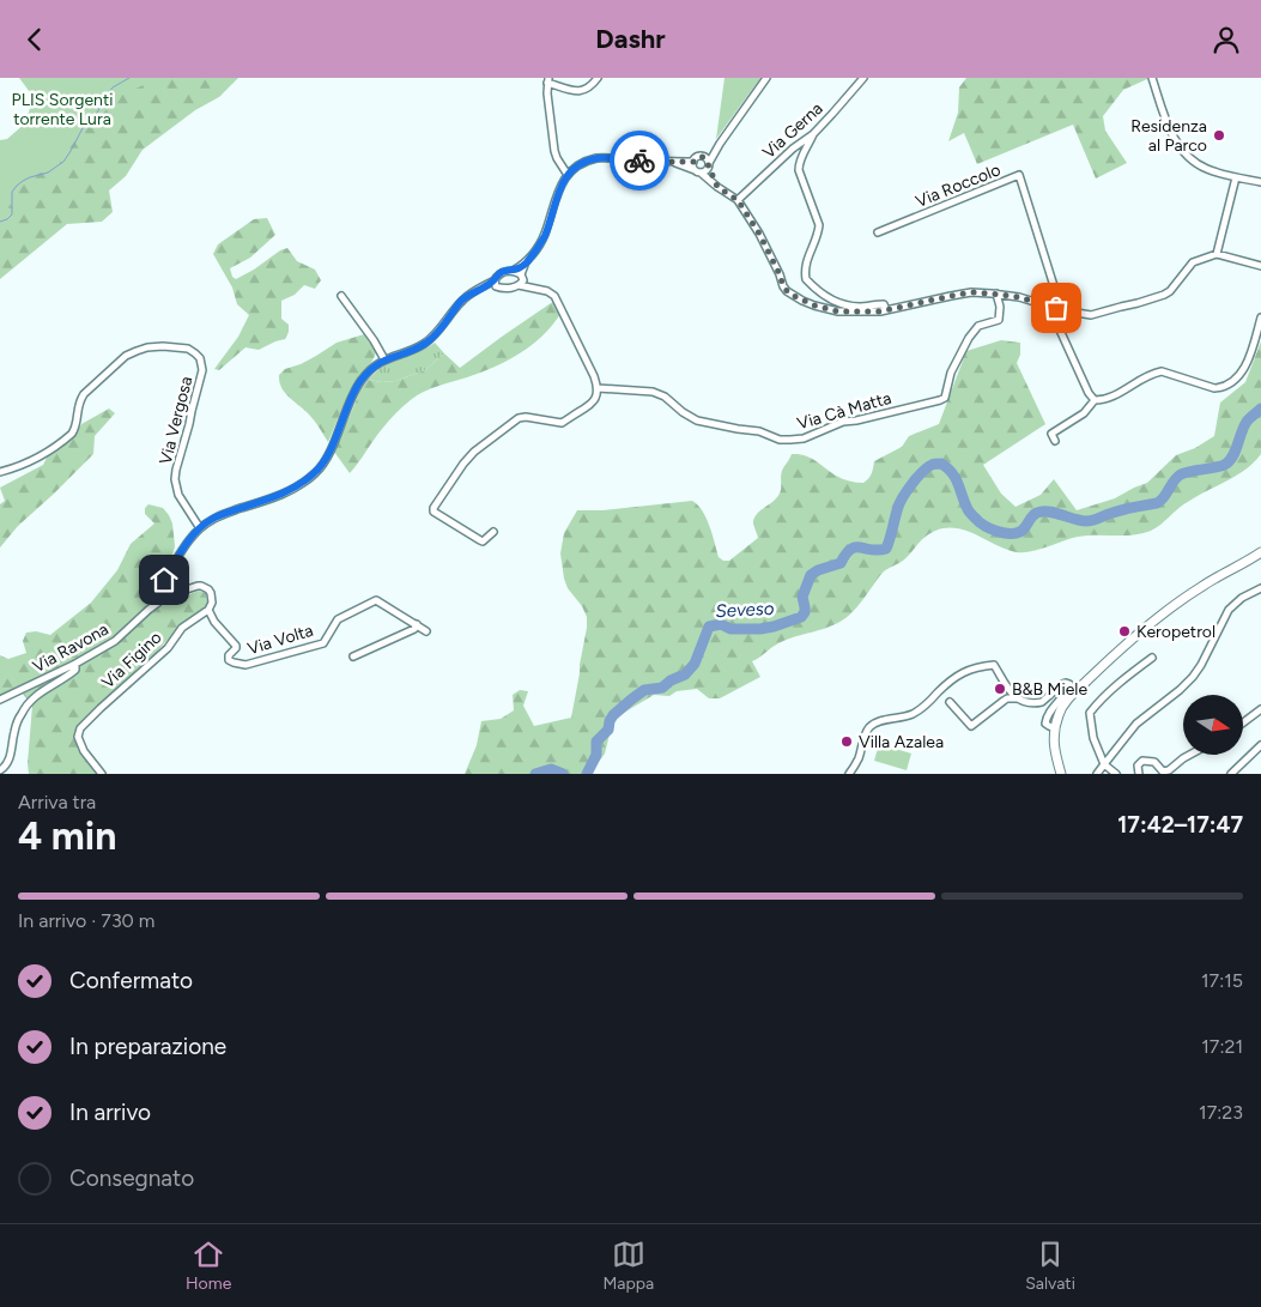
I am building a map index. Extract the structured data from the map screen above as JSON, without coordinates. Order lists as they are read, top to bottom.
{
  "streets": {
    "street": [
      "Via Gerna",
      "Via Roccolo",
      "Via Cà Matta",
      "Via Vergosa",
      "Via Volta",
      "Via Ravona",
      "Via Figino"
    ]
  },
  "crossings": [
    ["Via Volta", "Via Figino"]
  ],
  "water": ["Seveso"],
  "parks": ["PLIS Sorgenti torrente Lura"],
  "places": [
    "Residenza al Parco",
    "Keropetrol",
    "B&B Miele",
    "Villa Azalea"
  ],
  "north": "right",
  "page": {
    "header": "Dashr",
    "heading": ["4 min", "Arriva tra", "17:42–17:47"],
    "bar": "In arrivo · 730 m",
    "list": [
      ["Confermato", "17:15"],
      ["In preparazione", "17:21"],
      ["In arrivo", "17:23"],
      "Consegnato"
    ],
    "tabs": ["Home", "Mappa", "Salvati"]
  }
}
